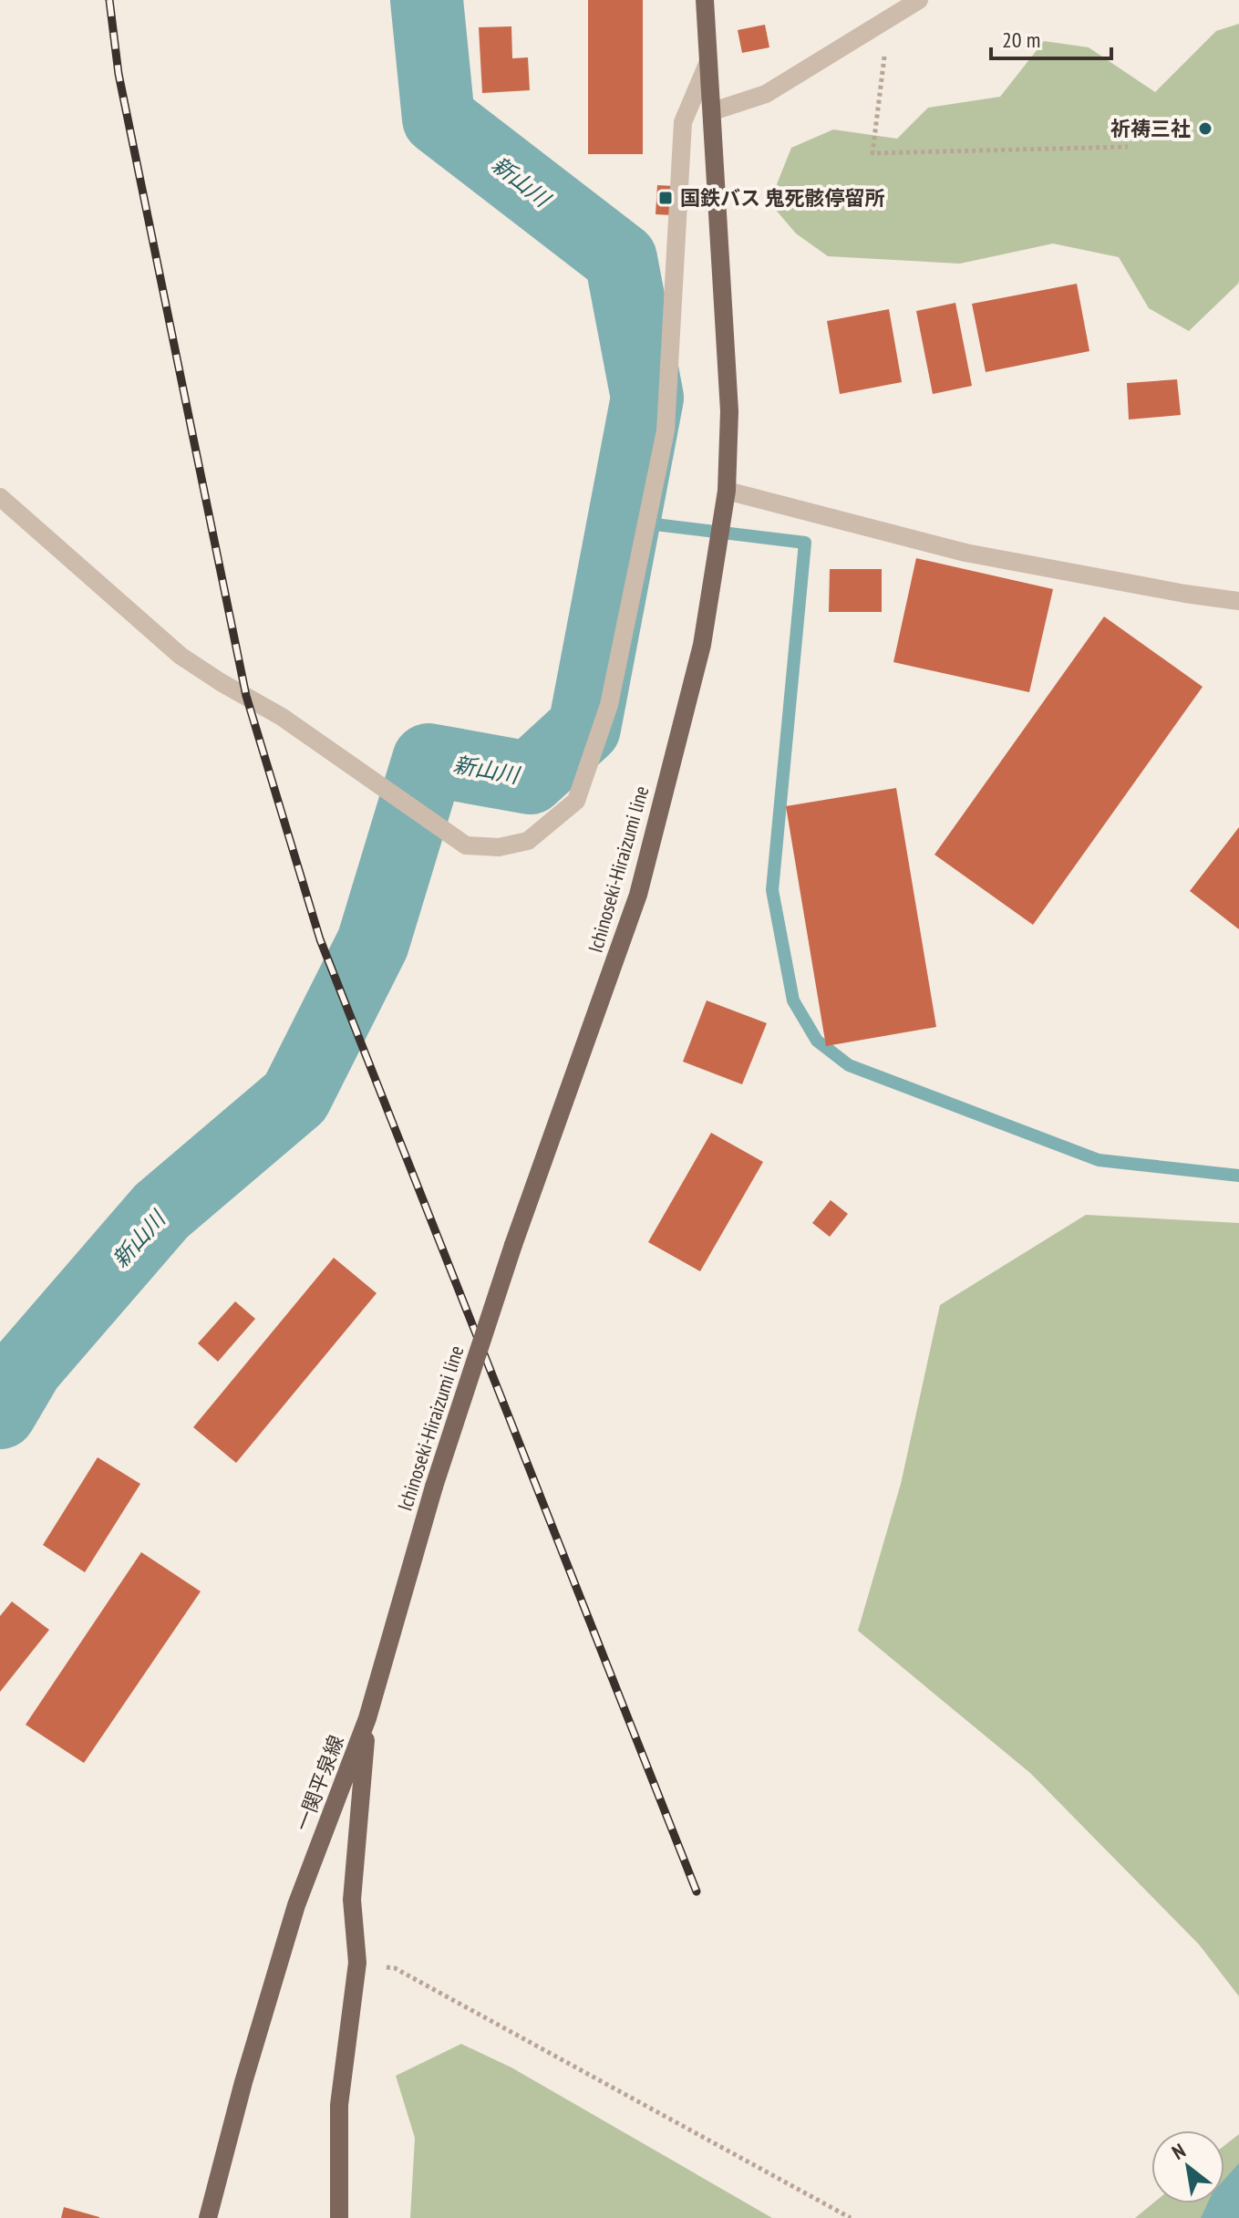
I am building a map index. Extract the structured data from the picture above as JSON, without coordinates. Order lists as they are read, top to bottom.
{
  "streets": {
    "main road": ["Ichinoseki-Hiraizumi line", "一関平泉線"]
  },
  "crossings": [
    ["Ichinoseki-Hiraizumi line", "一関平泉線"]
  ],
  "water": ["新山川"],
  "places": {
    "other": ["祈祷三社"],
    "transit": ["国鉄バス 鬼死骸停留所"]
  },
  "scale_bar": "20 m",
  "north": "top left"
}
